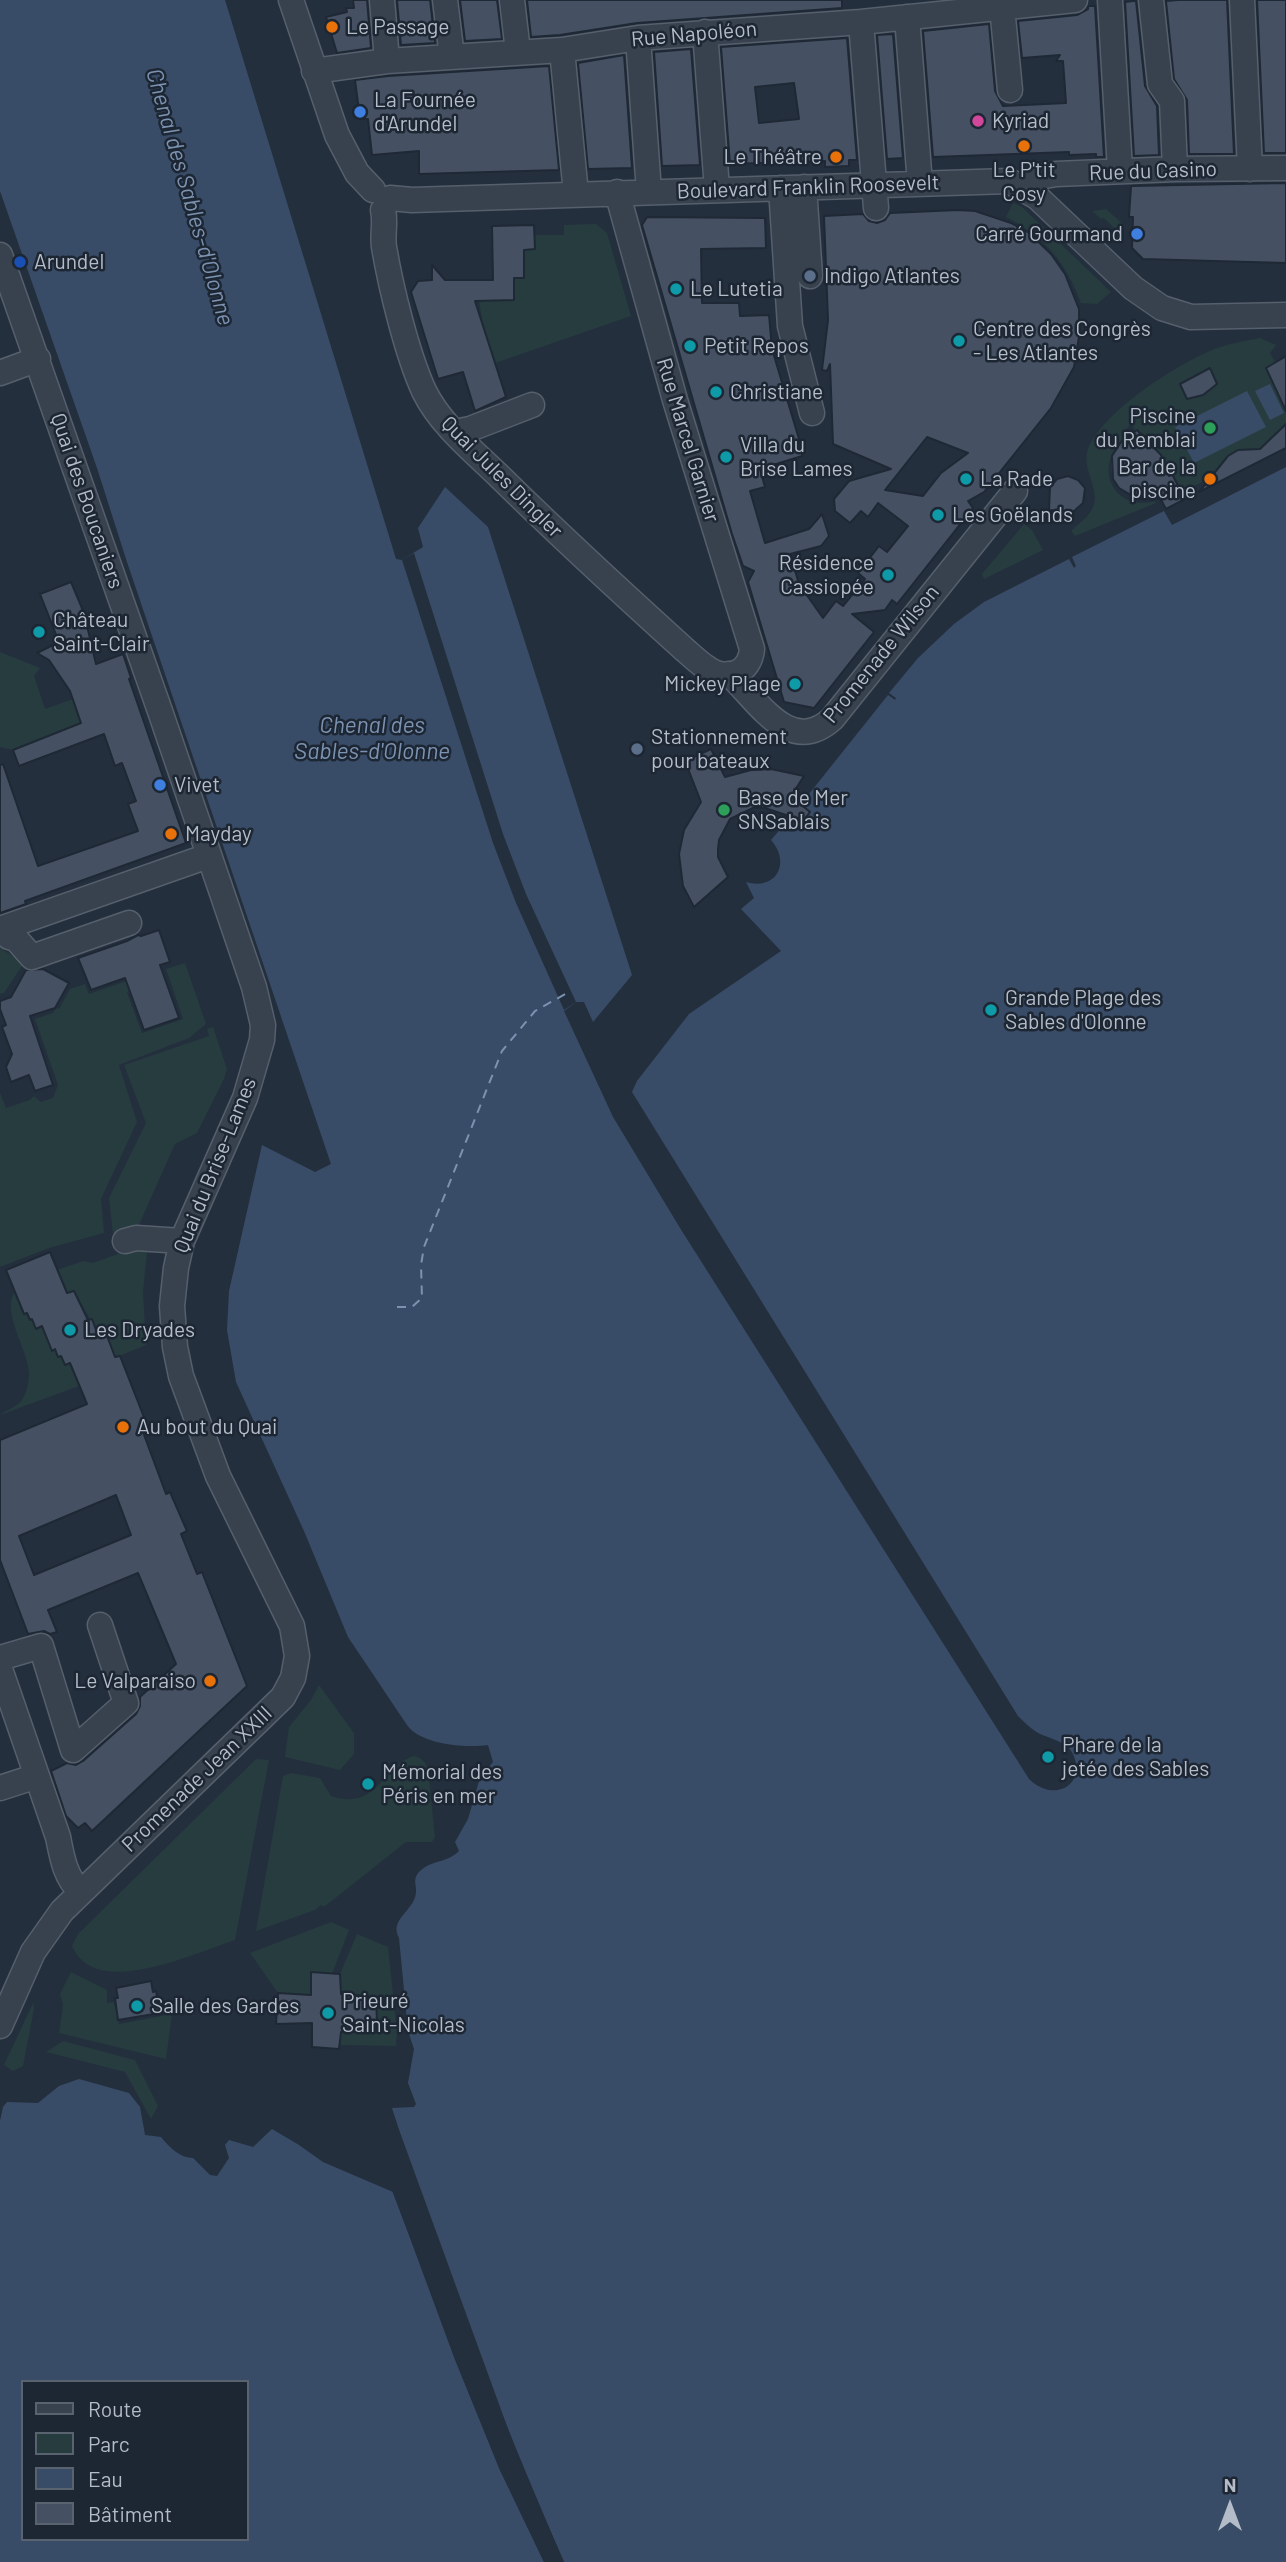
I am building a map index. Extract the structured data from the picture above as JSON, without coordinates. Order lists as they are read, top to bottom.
{
  "streets": {
    "street": [
      "Rue Napoléon",
      "Rue du Casino",
      "Boulevard Franklin Roosevelt",
      "Rue Marcel Garnier",
      "Quai Jules Dingler",
      "Quai des Boucaniers",
      "Promenade Wilson",
      "Quai du Brise-Lames",
      "Promenade Jean XXIII"
    ]
  },
  "crossings": [
    ["Rue du Casino", "Boulevard Franklin Roosevelt"],
    ["Boulevard Franklin Roosevelt", "Rue Marcel Garnier"],
    ["Boulevard Franklin Roosevelt", "Quai Jules Dingler"],
    ["Rue Marcel Garnier", "Quai Jules Dingler"],
    ["Rue Marcel Garnier", "Promenade Wilson"],
    ["Quai Jules Dingler", "Promenade Wilson"],
    ["Quai des Boucaniers", "Quai du Brise-Lames"],
    ["Quai du Brise-Lames", "Promenade Jean XXIII"]
  ],
  "water": ["Chenal des Sables-d'Olonne"],
  "places": [
    "Le Passage",
    "La Fournée d'Arundel",
    "Kyriad",
    "Le P'tit Cosy",
    "Le Théâtre",
    "Carré Gourmand",
    "Arundel",
    "Indigo Atlantes",
    "Le Lutetia",
    "Centre des Congrès - Les Atlantes",
    "Petit Repos",
    "Christiane",
    "Piscine du Remblai",
    "Villa du Brise Lames",
    "La Rade",
    "Bar de la piscine",
    "Les Goëlands",
    "Résidence Cassiopée",
    "Château Saint-Clair",
    "Mickey Plage",
    "Stationnement pour bateaux",
    "Vivet",
    "Base de Mer SNSablais",
    "Mayday",
    "Grande Plage des Sables d'Olonne",
    "Les Dryades",
    "Au bout du Quai",
    "Le Valparaiso",
    "Phare de la jetée des Sables",
    "Mémorial des Péris en mer",
    "Salle des Gardes",
    "Prieuré Saint-Nicolas"
  ],
  "legend": [
    "Route",
    "Parc",
    "Eau",
    "Bâtiment"
  ],
  "north": "top"
}
